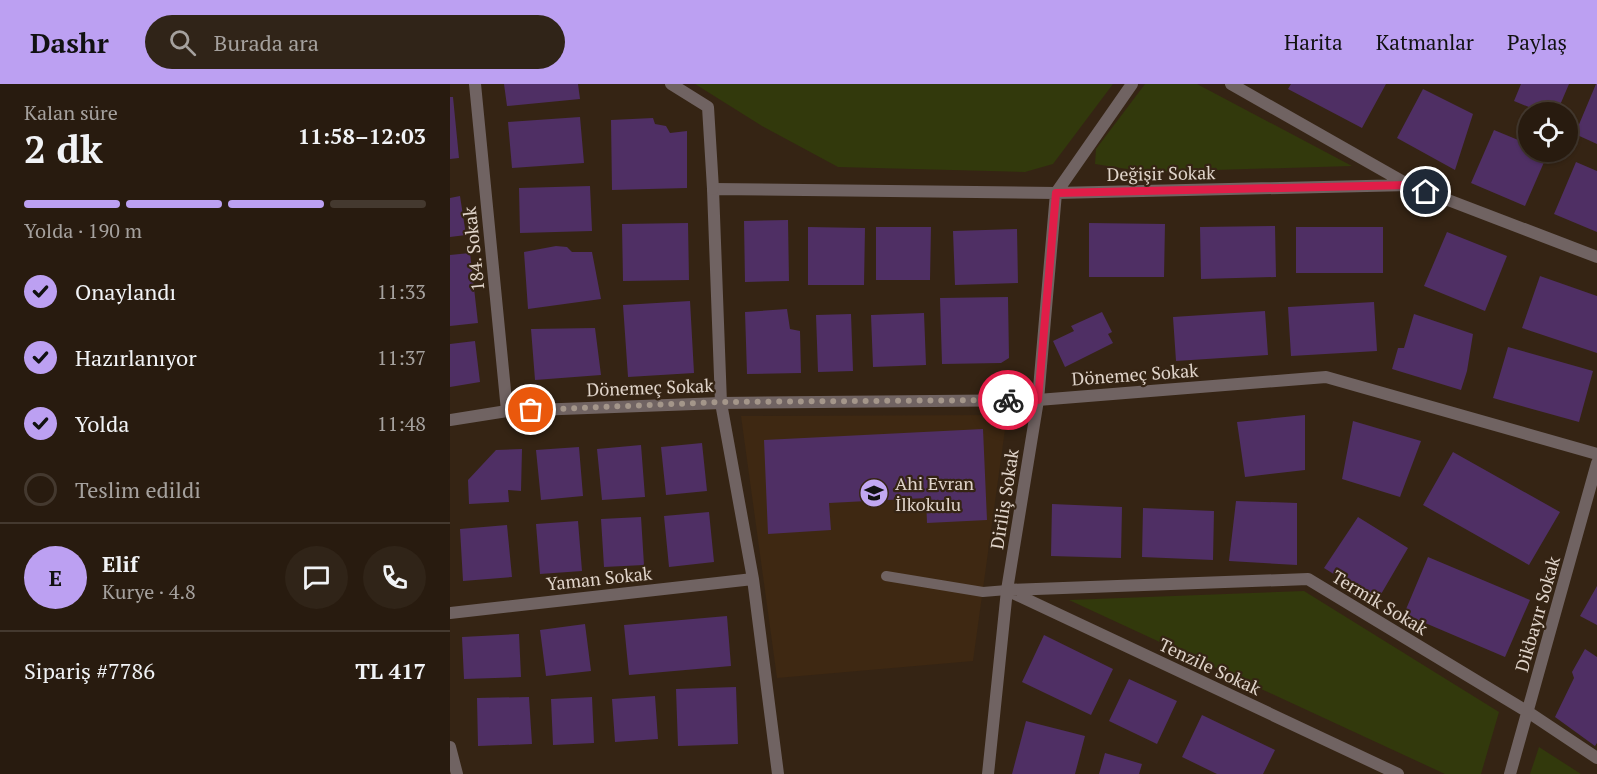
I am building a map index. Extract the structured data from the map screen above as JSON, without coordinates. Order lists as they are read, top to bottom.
{
  "streets": {
    "street": [
      "Değişir Sokak",
      "184. Sokak",
      "Dönemeç Sokak",
      "Diriliş Sokak",
      "Yaman Sokak",
      "Termik Sokak",
      "Dikbayır Sokak",
      "Tenzile Sokak"
    ]
  },
  "crossings": [
    ["Değişir Sokak", "Diriliş Sokak"],
    ["184. Sokak", "Dönemeç Sokak"],
    ["Dönemeç Sokak", "Diriliş Sokak"],
    ["Diriliş Sokak", "Termik Sokak"],
    ["Diriliş Sokak", "Tenzile Sokak"],
    ["Termik Sokak", "Dikbayır Sokak"],
    ["Termik Sokak", "Tenzile Sokak"]
  ],
  "places": {
    "school or university": ["Ahi Evran İlkokulu"]
  },
  "page": {
    "header": "Dashr",
    "search": "Burada ara",
    "nav": ["Harita", "Katmanlar", "Paylaş"],
    "heading": ["2 dk", "Kalan süre", "11:58–12:03"],
    "panel": [
      "Elif",
      "Kurye · 4.8",
      "Sipariş #7786",
      "TL 417"
    ],
    "bar": "Yolda · 190 m",
    "list": [
      ["Onaylandı", "11:33"],
      ["Hazırlanıyor", "11:37"],
      ["Yolda", "11:48"],
      "Teslim edildi"
    ],
    "round": "E"
  }
}
